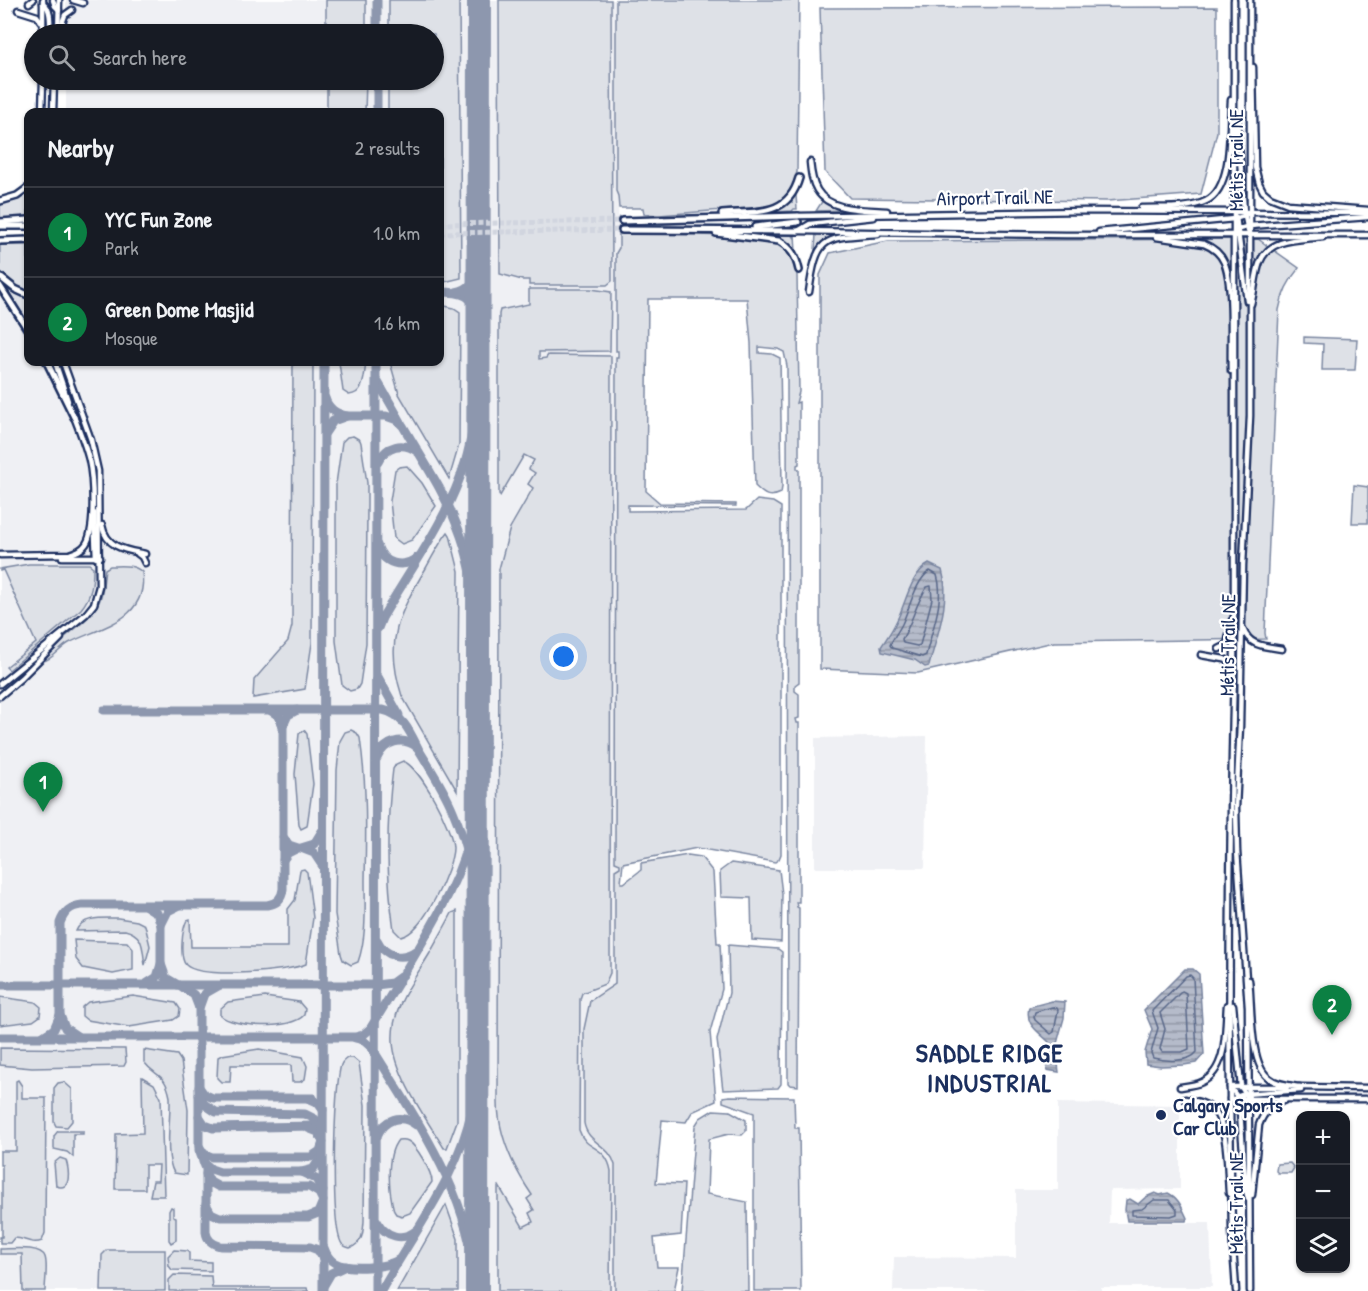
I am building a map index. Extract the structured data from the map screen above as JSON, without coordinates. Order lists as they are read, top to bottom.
{
  "streets": {
    "highway": ["Airport Trail NE"],
    "main road": ["Métis Trail NE"]
  },
  "crossings": [
    ["Métis Trail NE", "Airport Trail NE"]
  ],
  "districts": ["SADDLE RIDGE INDUSTRIAL"],
  "places": ["Calgary Sports Car Club"],
  "page": {
    "search": "Search here",
    "heading": ["Nearby", "2 results"],
    "list": [
      {
        "mark": "1",
        "name": "YYC Fun Zone",
        "note": "Park",
        "value": "1.0 km"
      },
      {
        "mark": "2",
        "name": "Green Dome Masjid",
        "note": "Mosque",
        "value": "1.6 km"
      }
    ],
    "pins": ["1", "2"],
    "map_buttons": ["+", "−"]
  }
}
